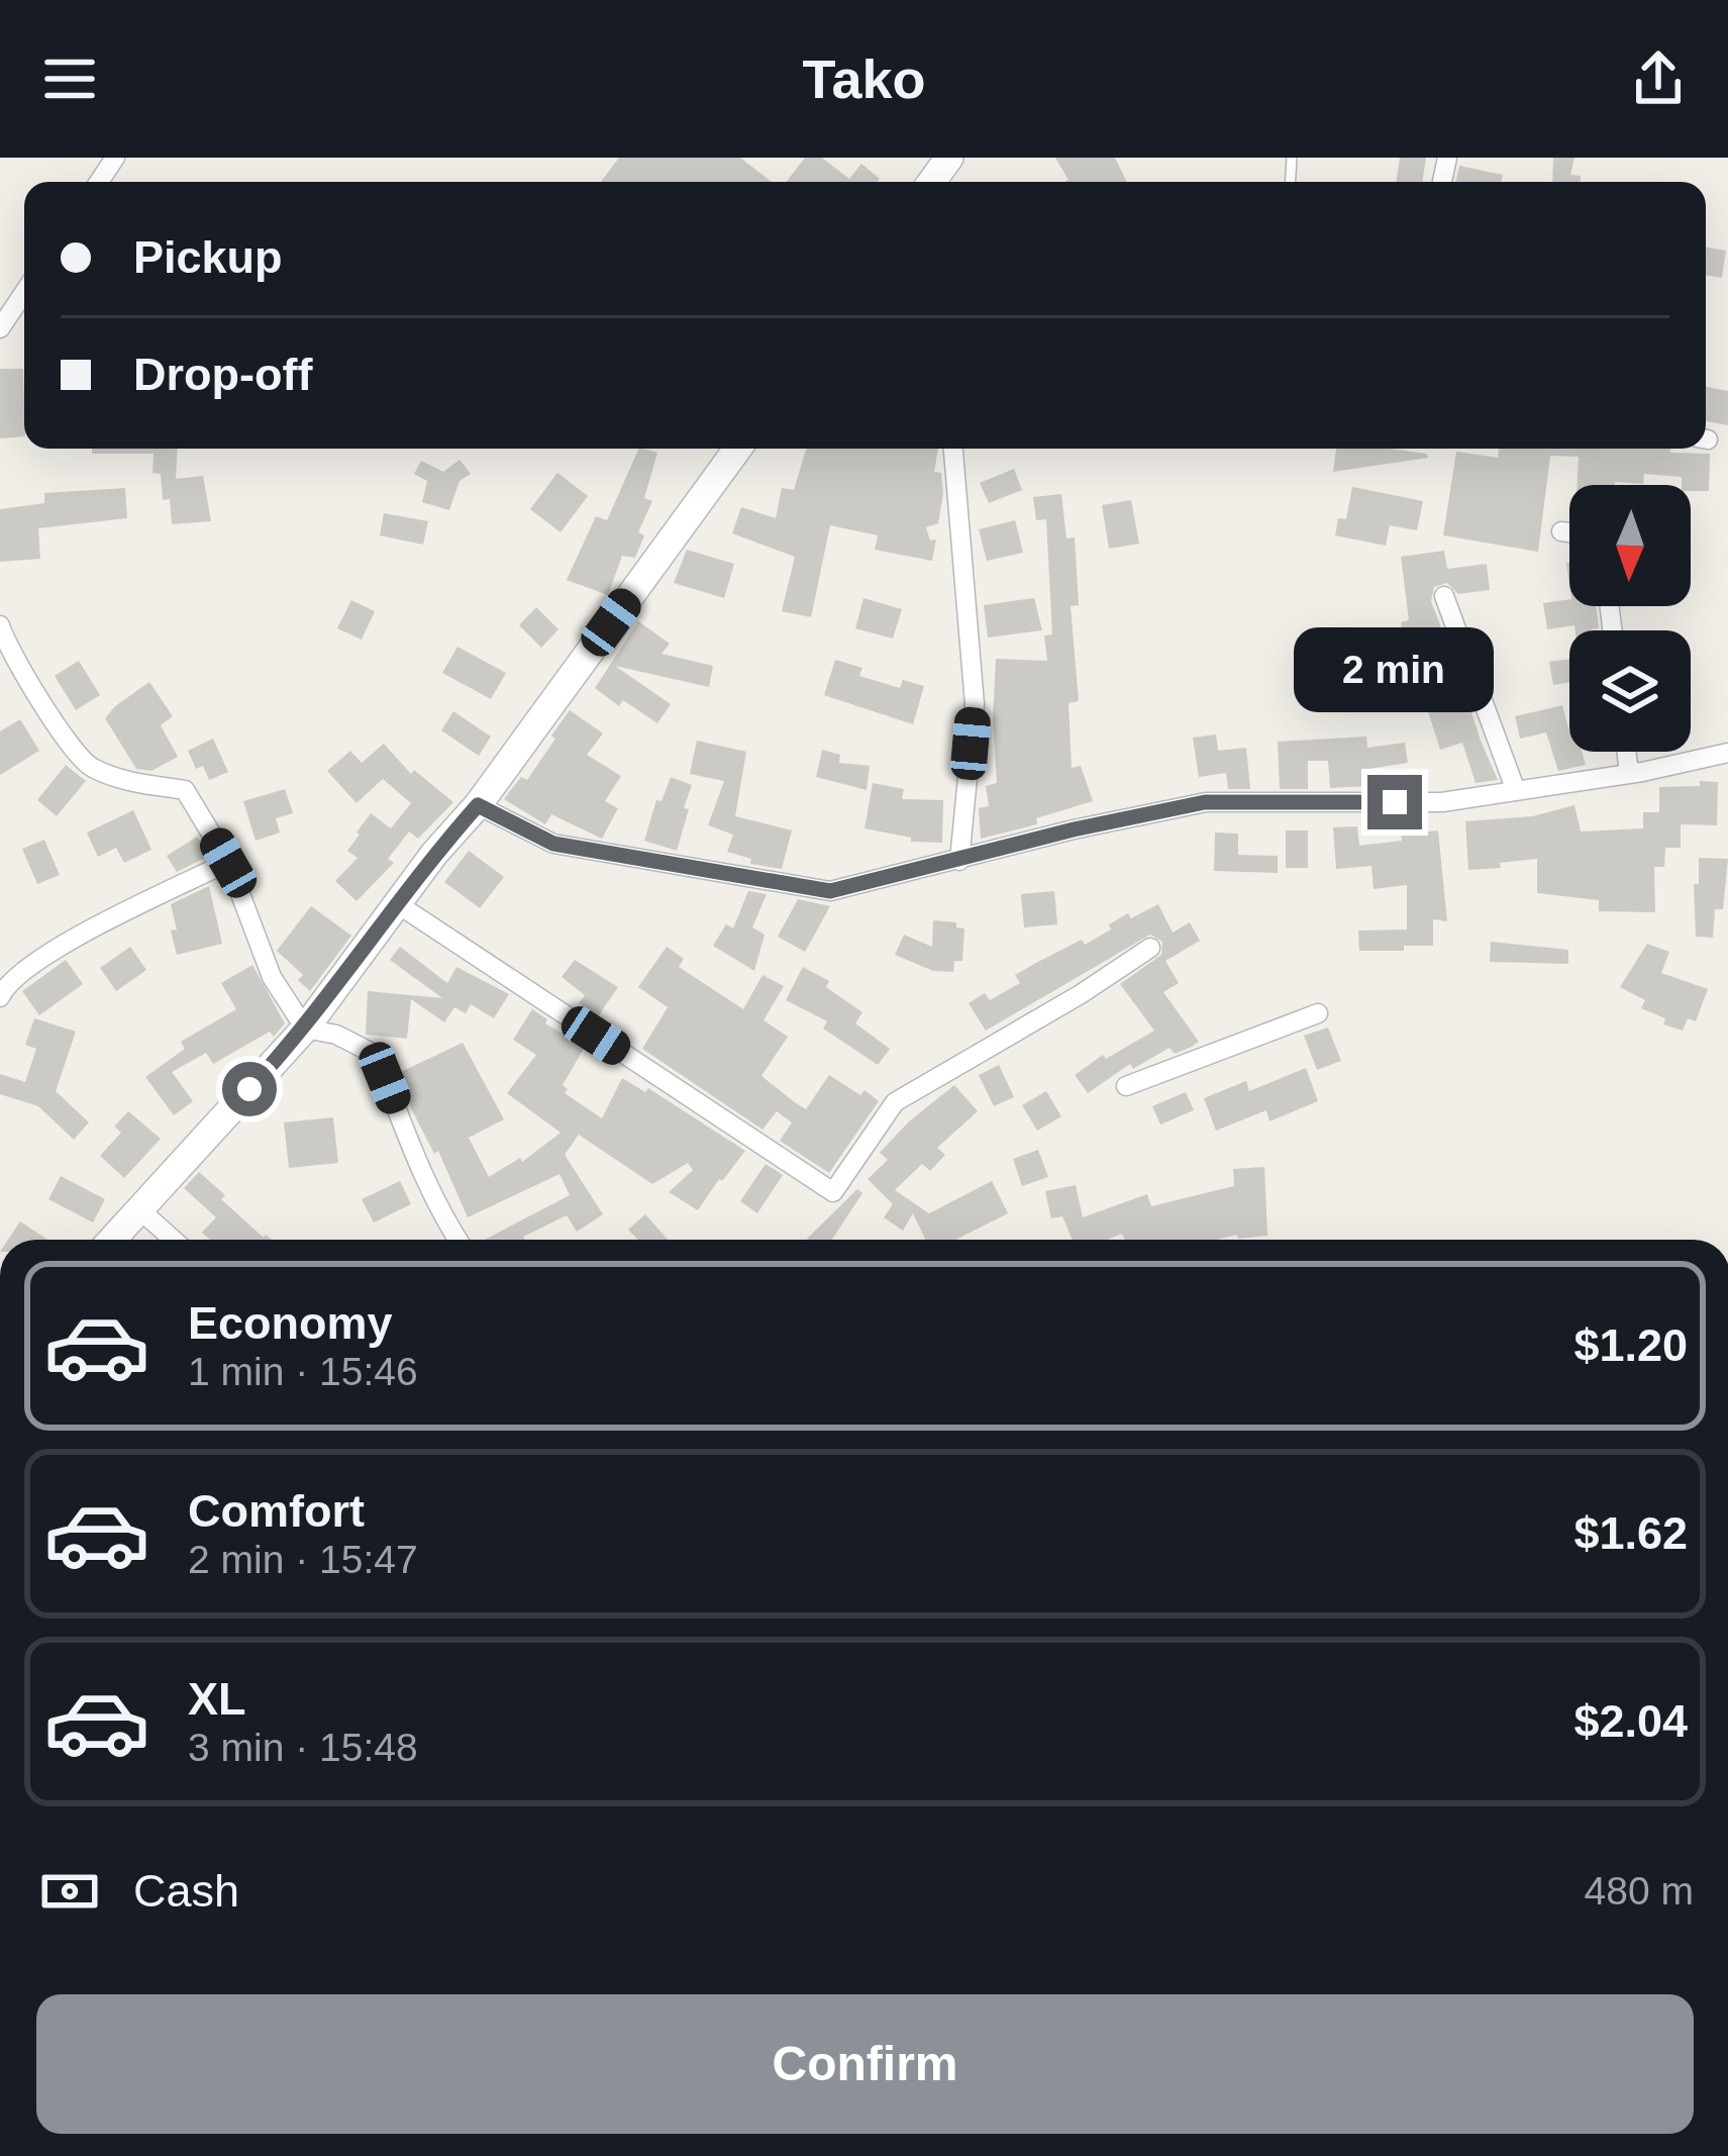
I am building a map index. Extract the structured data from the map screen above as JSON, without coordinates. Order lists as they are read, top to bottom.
{
  "north": "bottom",
  "page": {
    "header": "Tako",
    "banner": ["Pickup", "Drop-off"],
    "bubble": "2 min",
    "list": [
      {
        "name": "Economy",
        "note": "1 min · 15:46",
        "value": "$1.20"
      },
      {
        "name": "Comfort",
        "note": "2 min · 15:47",
        "value": "$1.62"
      },
      {
        "name": "XL",
        "note": "3 min · 15:48",
        "value": "$2.04"
      }
    ],
    "pay": ["Cash", "480 m"],
    "buttons": "Confirm"
  }
}
